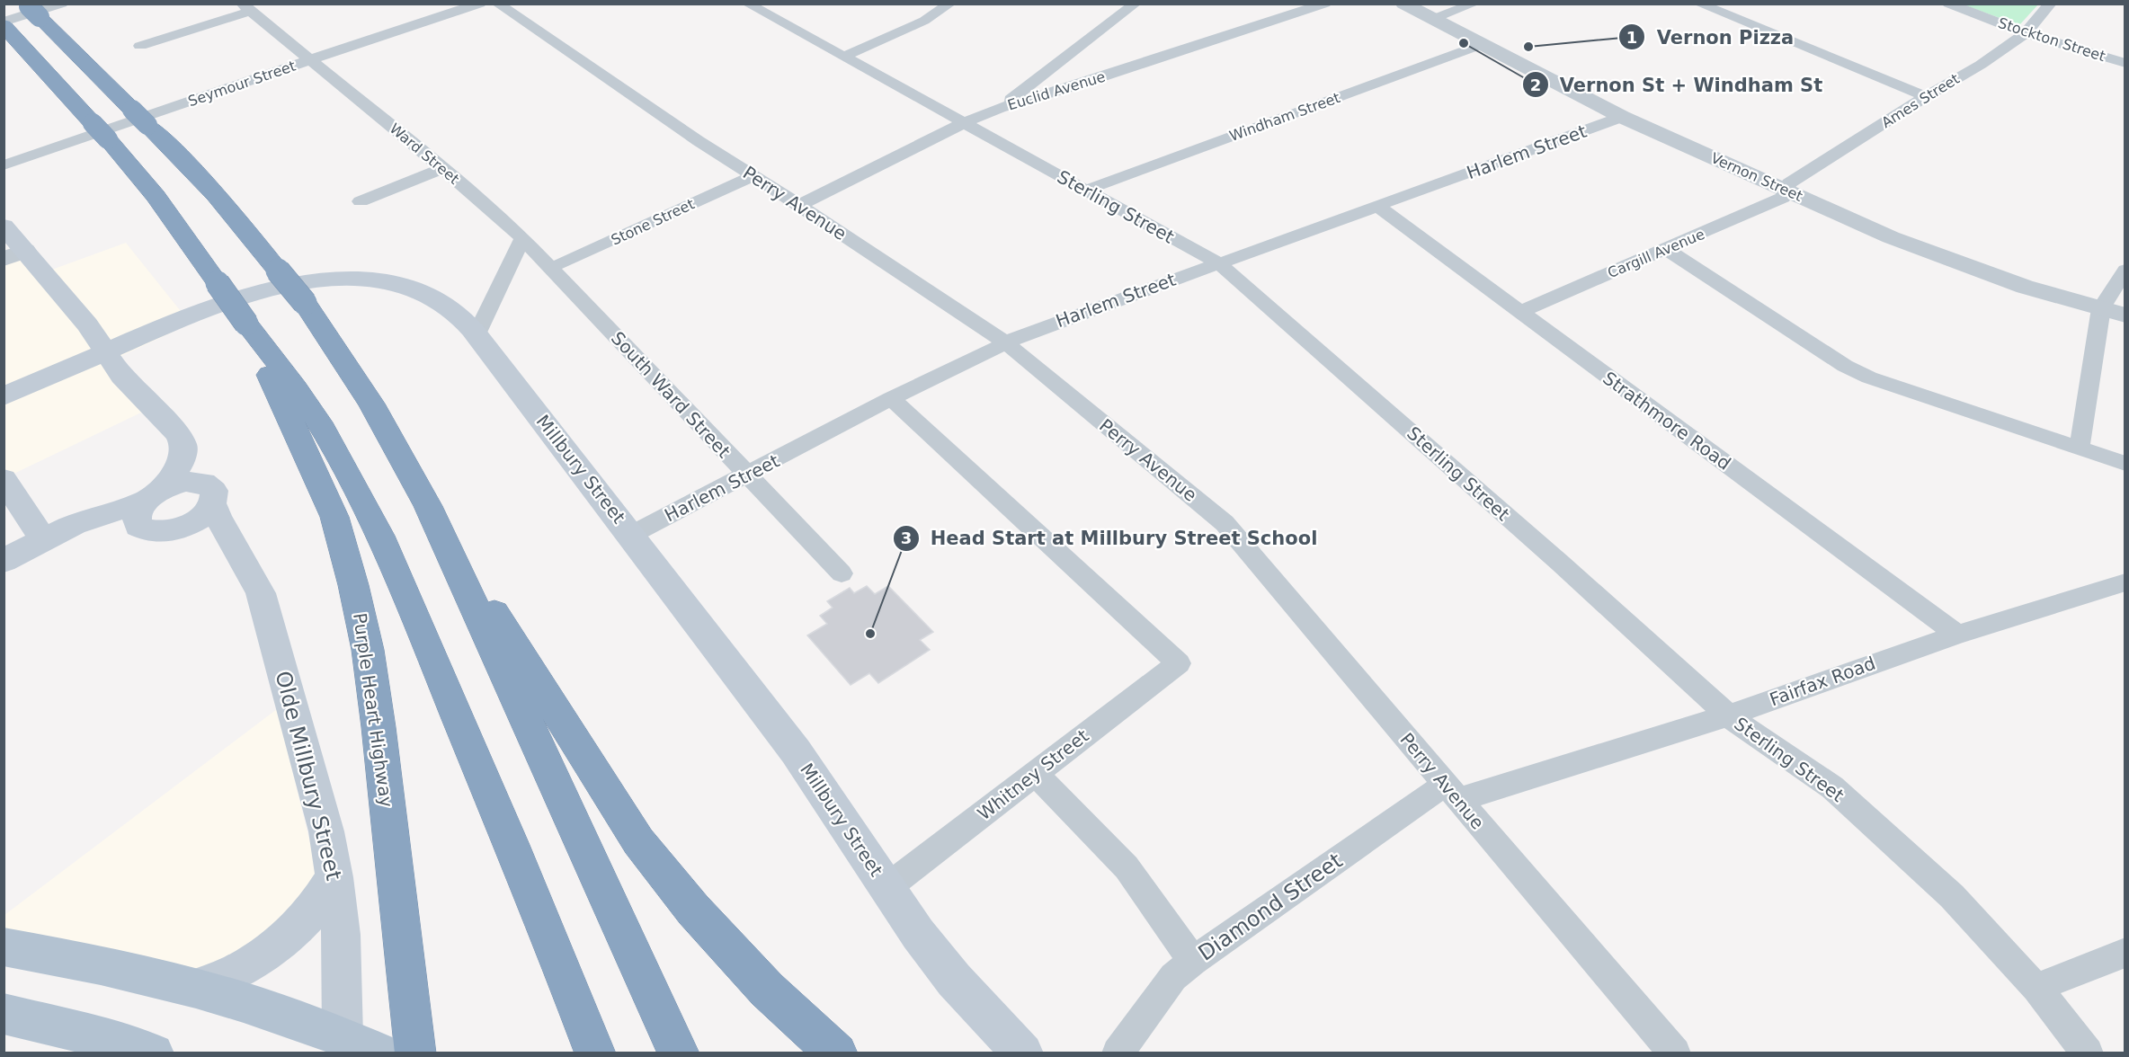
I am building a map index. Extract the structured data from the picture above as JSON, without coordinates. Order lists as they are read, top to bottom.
{
  "streets": {
    "highway": ["Purple Heart Highway"],
    "main road": ["Millbury Street", "Olde Millbury Street"],
    "street": [
      "Stockton Street",
      "Seymour Street",
      "Euclid Avenue",
      "Ames Street",
      "Windham Street",
      "Harlem Street",
      "Ward Street",
      "Vernon Street",
      "Perry Avenue",
      "Sterling Street",
      "Stone Street",
      "Cargill Avenue",
      "South Ward Street",
      "Strathmore Road",
      "Fairfax Road",
      "Whitney Street",
      "Diamond Street"
    ]
  },
  "crossings": [
    ["Stockton Street", "Ames Street"],
    ["Seymour Street", "Ward Street"],
    ["Euclid Avenue", "Perry Avenue"],
    ["Euclid Avenue", "Sterling Street"],
    ["Ames Street", "Vernon Street"],
    ["Ames Street", "Cargill Avenue"],
    ["Windham Street", "Vernon Street"],
    ["Windham Street", "Sterling Street"],
    ["Harlem Street", "Vernon Street"],
    ["Harlem Street", "Perry Avenue"],
    ["Harlem Street", "Sterling Street"],
    ["Harlem Street", "South Ward Street"],
    ["Harlem Street", "Strathmore Road"],
    ["Harlem Street", "Millbury Street"],
    ["Harlem Street", "Whitney Street"],
    ["Ward Street", "South Ward Street"],
    ["Vernon Street", "Cargill Avenue"],
    ["Perry Avenue", "Stone Street"],
    ["Perry Avenue", "Fairfax Road"],
    ["Perry Avenue", "Diamond Street"],
    ["Sterling Street", "Fairfax Road"],
    ["Stone Street", "South Ward Street"],
    ["Cargill Avenue", "Strathmore Road"],
    ["Strathmore Road", "Fairfax Road"],
    ["Millbury Street", "Whitney Street"],
    ["Fairfax Road", "Diamond Street"]
  ],
  "places": ["Vernon St + Windham St", "Vernon Pizza", "Head Start at Millbury Street School"]
}
